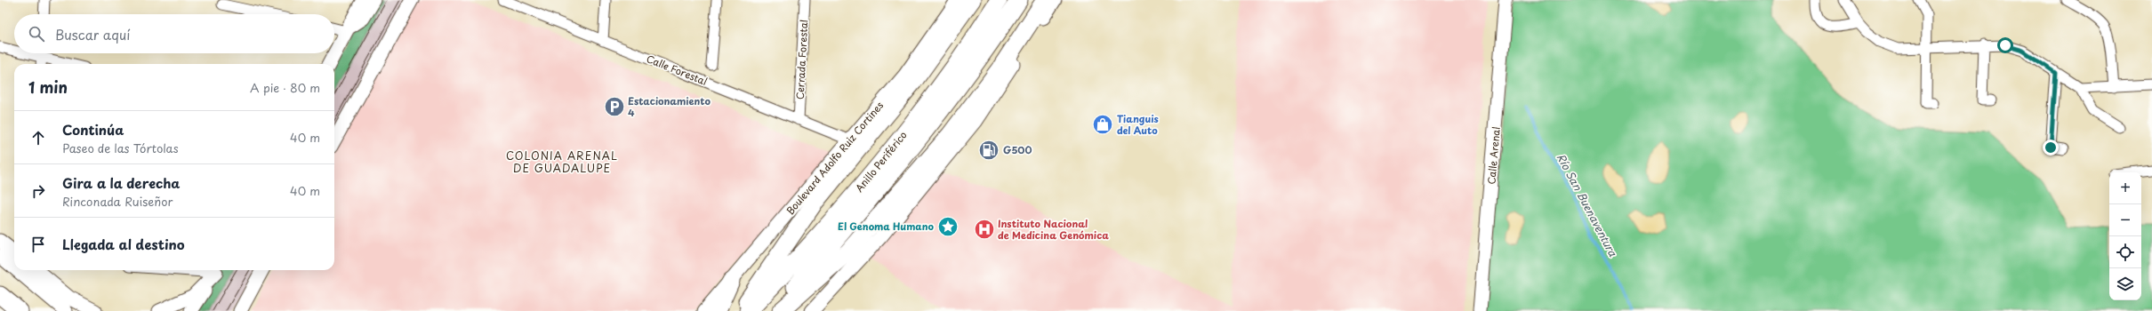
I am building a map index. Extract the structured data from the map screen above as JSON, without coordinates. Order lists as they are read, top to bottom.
{
  "streets": {
    "highway": ["Anillo Periférico"],
    "main road": ["Calle Arenal", "Boulevard Adolfo Ruiz Cortines"],
    "street": ["Cerrada Forestal", "Calle Forestal"]
  },
  "crossings": [
    ["Cerrada Forestal", "Calle Forestal"],
    ["Calle Forestal", "Boulevard Adolfo Ruiz Cortines"]
  ],
  "districts": ["COLONIA ARENAL DE GUADALUPE"],
  "water": ["Río San Buenaventura"],
  "places": {
    "parking": ["Estacionamiento 4"],
    "shop": ["Tianguis del Auto"],
    "fuel station": ["G500"],
    "place": ["El Genoma Humano"],
    "hospital": ["Instituto Nacional de Medicina Genómica"]
  },
  "page": {
    "search": "Buscar aquí",
    "heading": ["1 min", "A pie · 80 m"],
    "list": [
      ["Continúa", "Paseo de las Tórtolas", "40 m"],
      ["Gira a la derecha", "Rinconada Ruiseñor", "40 m"],
      "Llegada al destino"
    ],
    "map_buttons": ["+", "−"]
  }
}
